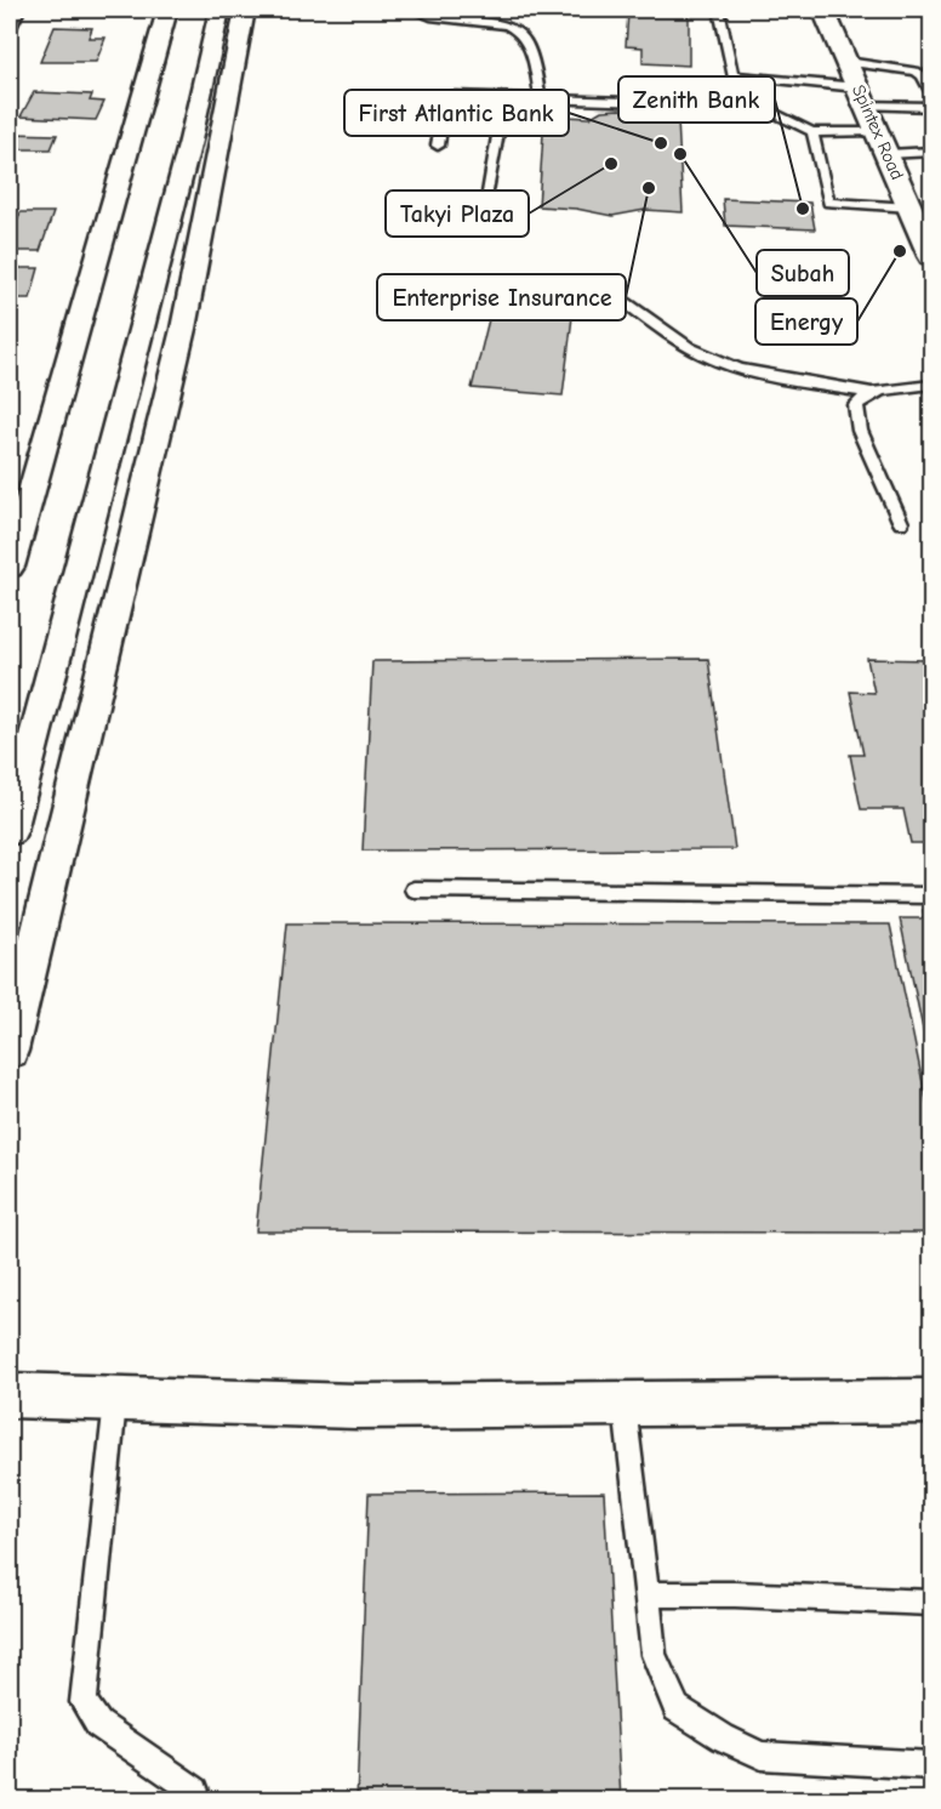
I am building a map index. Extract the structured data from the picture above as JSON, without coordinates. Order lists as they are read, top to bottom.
{
  "streets": {
    "main road": ["Spintex Road"]
  },
  "places": [
    "First Atlantic Bank",
    "Subah",
    "Takyi Plaza",
    "Enterprise Insurance",
    "Zenith Bank",
    "Energy"
  ]
}
